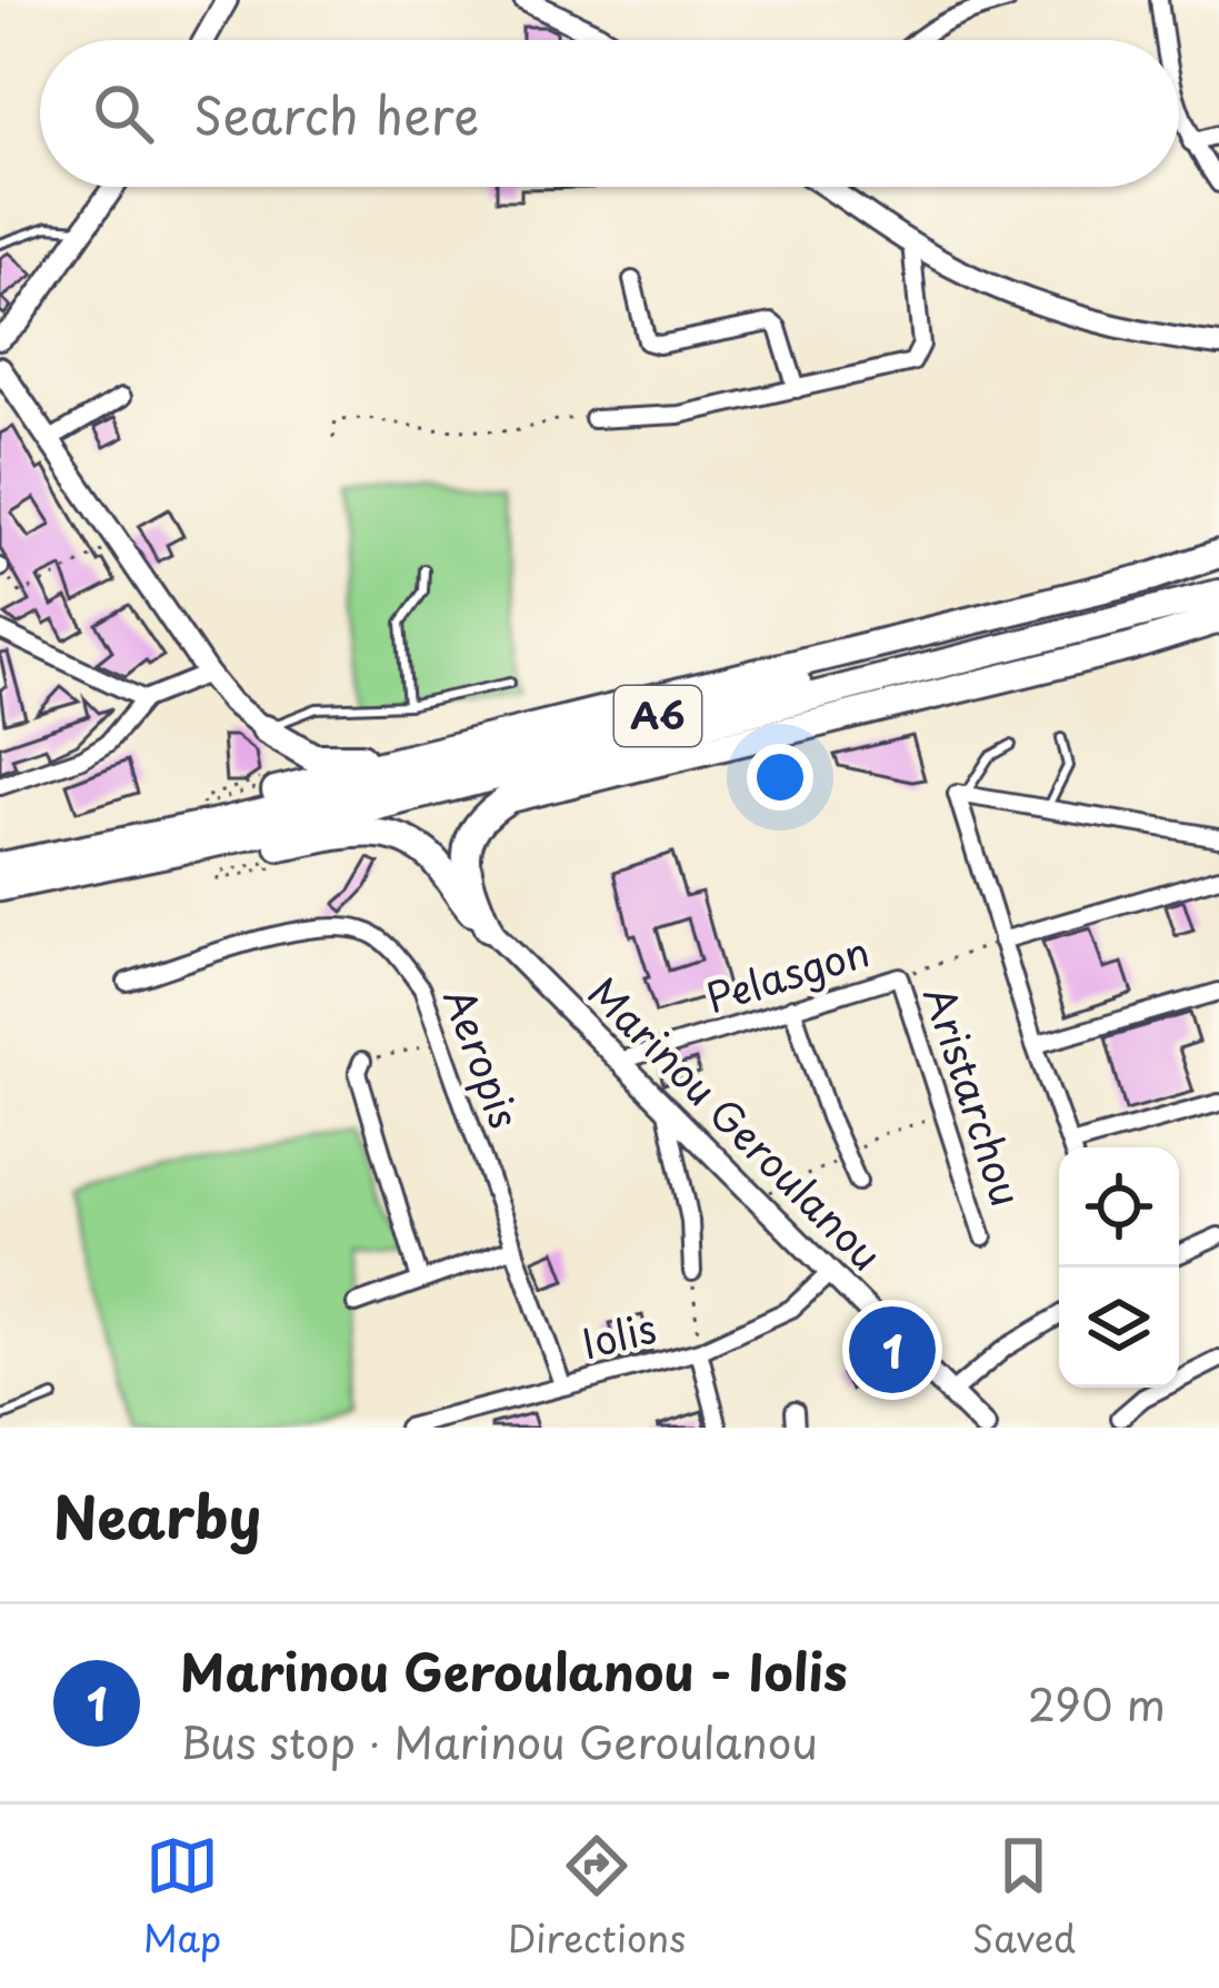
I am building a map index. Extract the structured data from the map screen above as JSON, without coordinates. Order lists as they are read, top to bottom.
{
  "streets": {
    "highway": ["A6"],
    "street": [
      "Pelasgon",
      "Aeropis",
      "Aristarchou",
      "Marinou Geroulanou",
      "Iolis"
    ]
  },
  "crossings": [
    ["Pelasgon", "Aristarchou"],
    ["Pelasgon", "Marinou Geroulanou"],
    ["Aeropis", "Iolis"],
    ["Marinou Geroulanou", "Iolis"]
  ],
  "page": {
    "search": "Search here",
    "pins": "1",
    "heading": "Nearby",
    "list": [
      {
        "mark": "1",
        "name": "Marinou Geroulanou - Iolis",
        "note": "Bus stop · Marinou Geroulanou",
        "value": "290 m"
      }
    ],
    "nav": ["Map", "Directions", "Saved"]
  }
}
